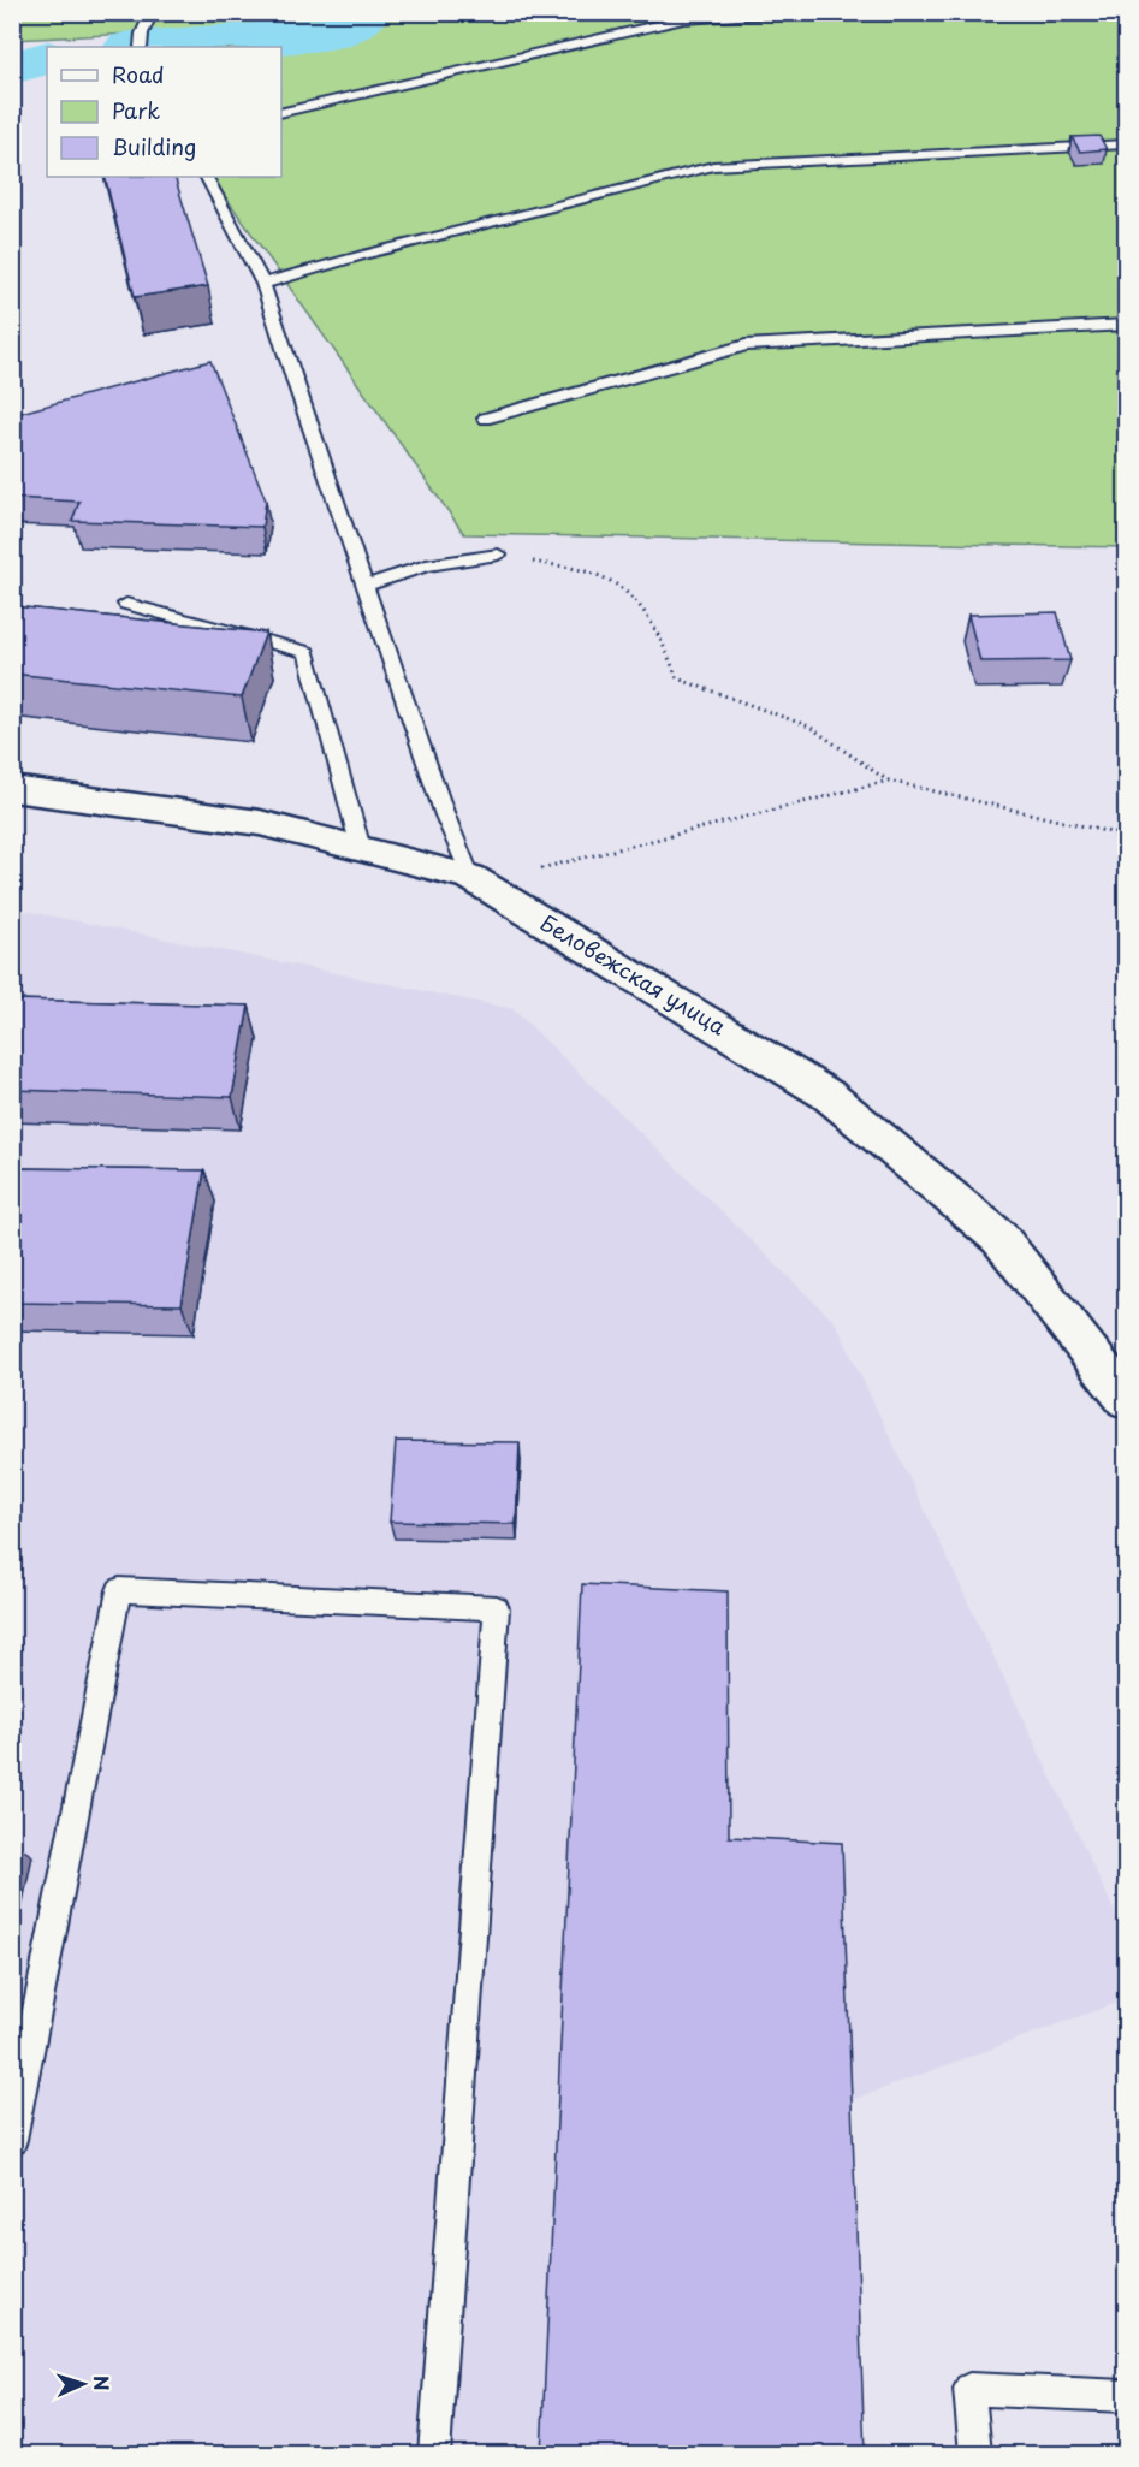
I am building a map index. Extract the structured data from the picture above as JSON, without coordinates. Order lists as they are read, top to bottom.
{
  "streets": {
    "street": ["Беловежская улица"]
  },
  "legend": ["Road", "Park", "Building"],
  "north": "right"
}
